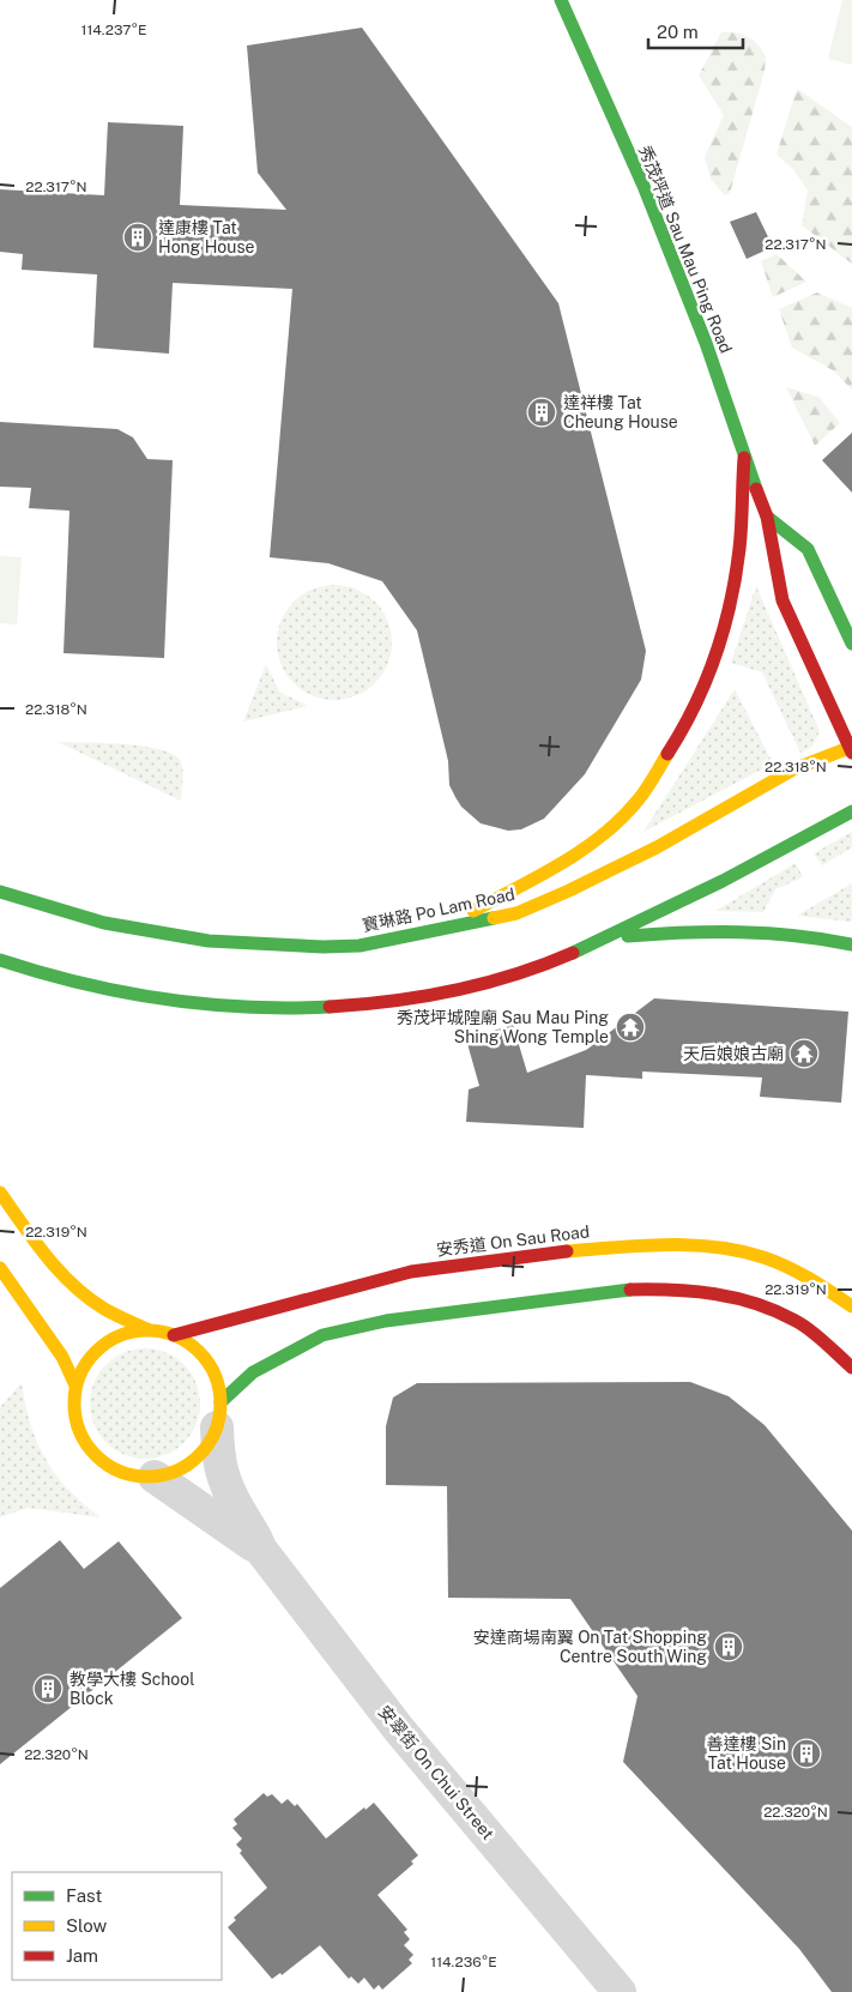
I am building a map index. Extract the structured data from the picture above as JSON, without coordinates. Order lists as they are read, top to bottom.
{
  "streets": {
    "main road": ["秀茂坪道 Sau Mau Ping Road", "寶琳路 Po Lam Road", "安秀道 On Sau Road"],
    "street": ["安翠街 On Chui Street"]
  },
  "crossings": [
    ["秀茂坪道 Sau Mau Ping Road", "寶琳路 Po Lam Road"],
    ["安秀道 On Sau Road", "安翠街 On Chui Street"]
  ],
  "places": {
    "building": [
      "達康樓 Tat Hong House",
      "達祥樓 Tat Cheung House",
      "安達商場南翼 On Tat Shopping Centre South Wing",
      "教學大樓 School Block",
      "善達樓 Sin Tat House"
    ],
    "temple": ["秀茂坪城隍廟 Sau Mau Ping Shing Wong Temple", "天后娘娘古廟"]
  },
  "legend": ["Fast", "Slow", "Jam"],
  "scale_bar": "20 m",
  "coordinates": [
    "114.237°E",
    "22.317°N",
    "22.318°N",
    "22.319°N",
    "22.320°N",
    "114.236°E"
  ]
}
